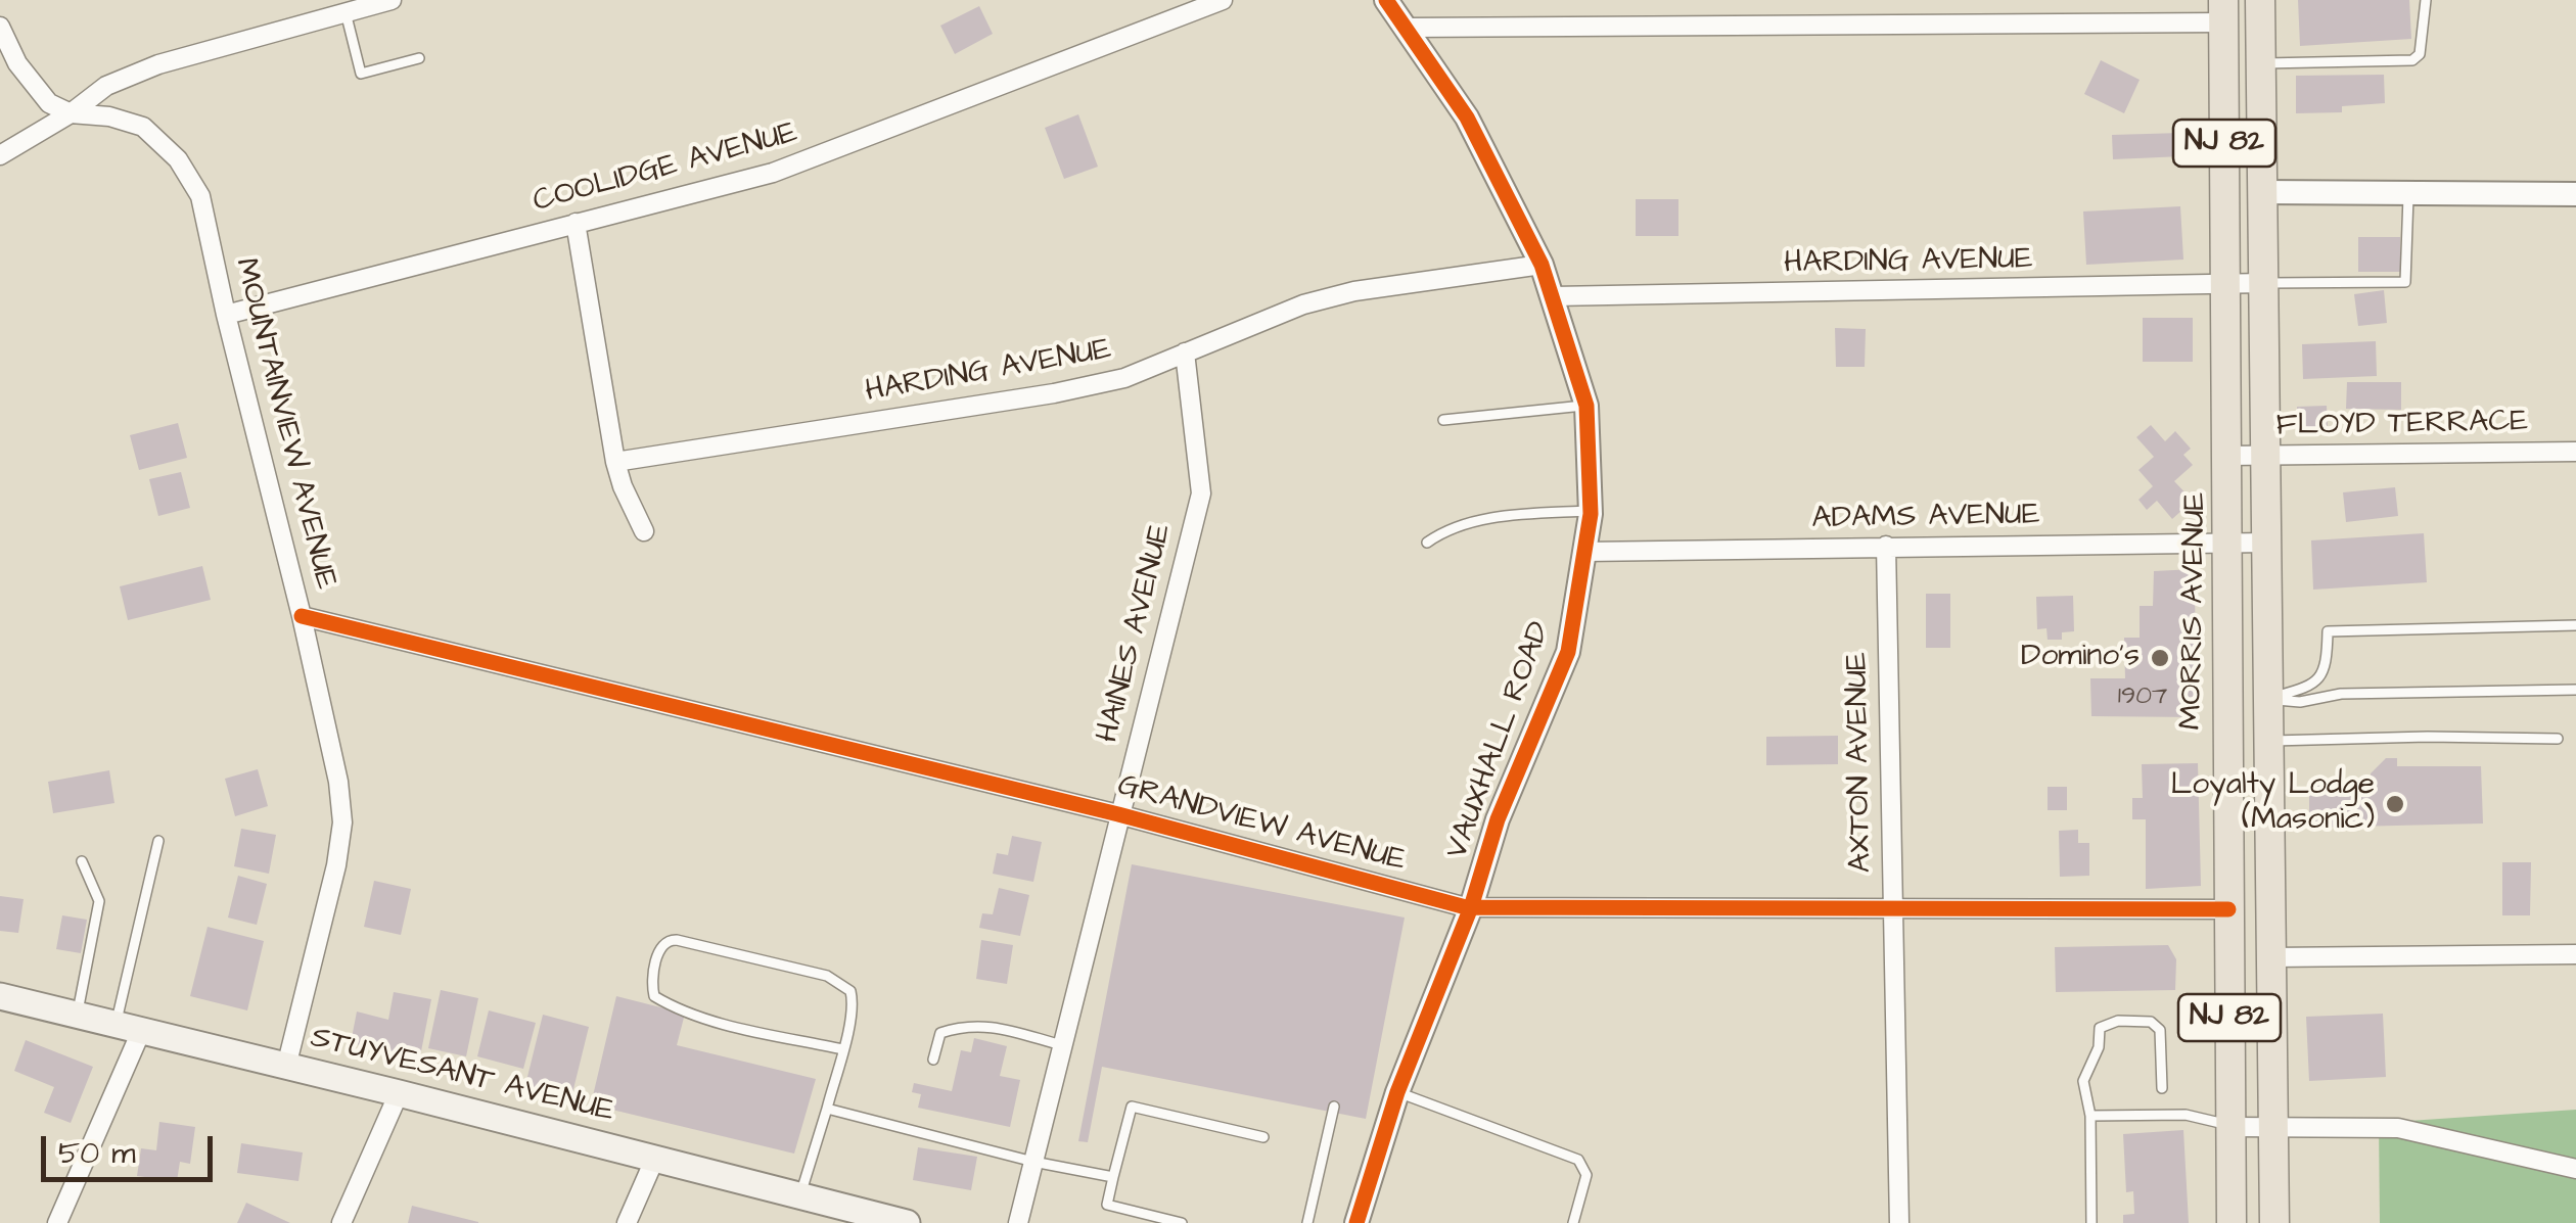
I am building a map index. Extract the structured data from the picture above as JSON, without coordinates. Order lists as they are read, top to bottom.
{
  "streets": {
    "main road": ["NJ 82", "MORRIS AVENUE", "STUYVESANT AVENUE"],
    "street": [
      "COOLIDGE AVENUE",
      "HARDING AVENUE",
      "MOUNTAINVIEW AVENUE",
      "FLOYD TERRACE",
      "ADAMS AVENUE",
      "HAINES AVENUE",
      "VAUXHALL ROAD",
      "AXTON AVENUE",
      "GRANDVIEW AVENUE"
    ]
  },
  "crossings": [
    ["NJ 82", "HARDING AVENUE"],
    ["NJ 82", "FLOYD TERRACE"],
    ["NJ 82", "ADAMS AVENUE"],
    ["COOLIDGE AVENUE", "MOUNTAINVIEW AVENUE"],
    ["HARDING AVENUE", "MORRIS AVENUE"],
    ["HARDING AVENUE", "HAINES AVENUE"],
    ["HARDING AVENUE", "VAUXHALL ROAD"],
    ["MOUNTAINVIEW AVENUE", "GRANDVIEW AVENUE"],
    ["MOUNTAINVIEW AVENUE", "STUYVESANT AVENUE"],
    ["FLOYD TERRACE", "MORRIS AVENUE"],
    ["ADAMS AVENUE", "MORRIS AVENUE"],
    ["ADAMS AVENUE", "VAUXHALL ROAD"],
    ["ADAMS AVENUE", "AXTON AVENUE"],
    ["MORRIS AVENUE", "GRANDVIEW AVENUE"],
    ["HAINES AVENUE", "GRANDVIEW AVENUE"],
    ["VAUXHALL ROAD", "GRANDVIEW AVENUE"],
    ["AXTON AVENUE", "GRANDVIEW AVENUE"]
  ],
  "places": ["Domino's", "Loyalty Lodge (Masonic)"],
  "house_numbers": ["1907"],
  "scale_bar": "50 m"
}
